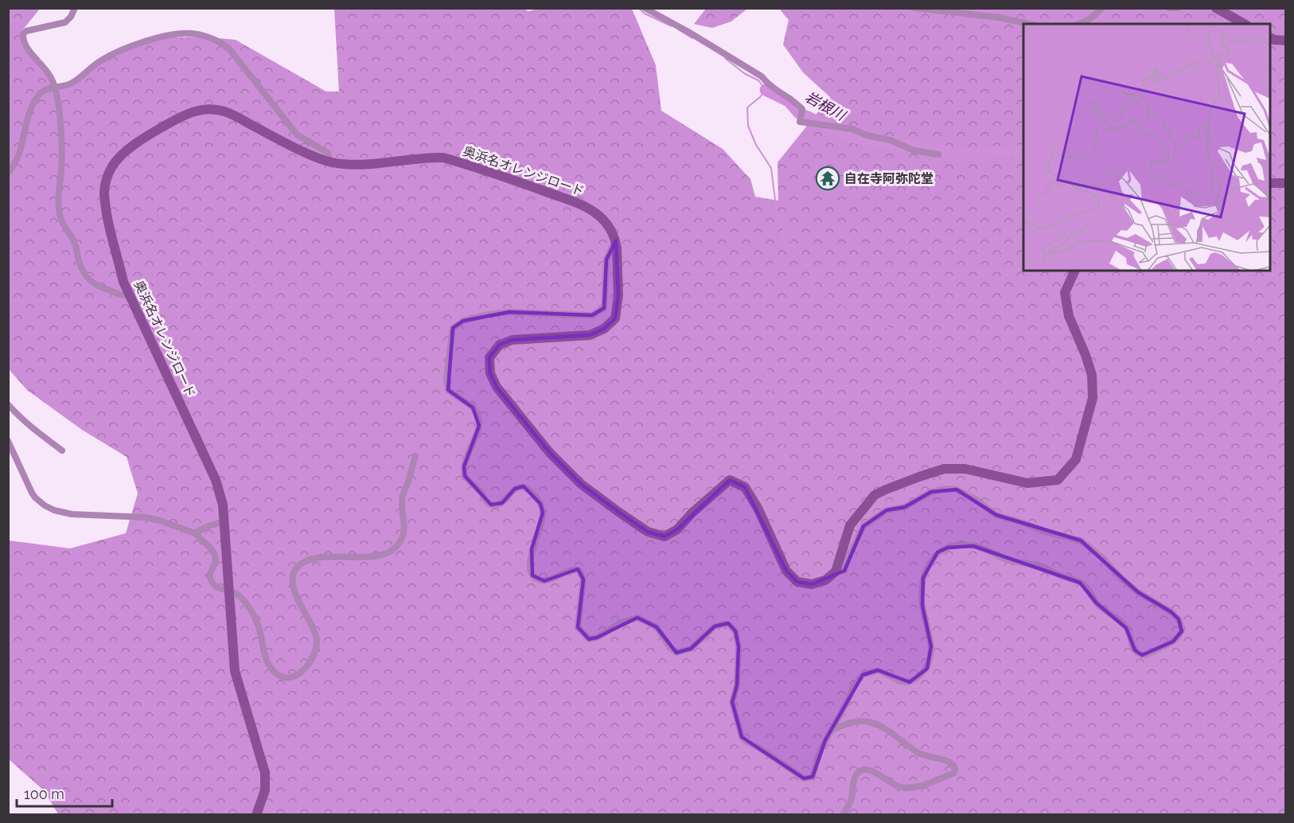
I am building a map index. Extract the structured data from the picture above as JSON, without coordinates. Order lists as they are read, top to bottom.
{
  "streets": {
    "street": ["奥浜名オレンジロード"]
  },
  "water": ["岩根川"],
  "places": {
    "temple": ["自在寺阿弥陀堂"]
  },
  "scale_bar": "100 m"
}
